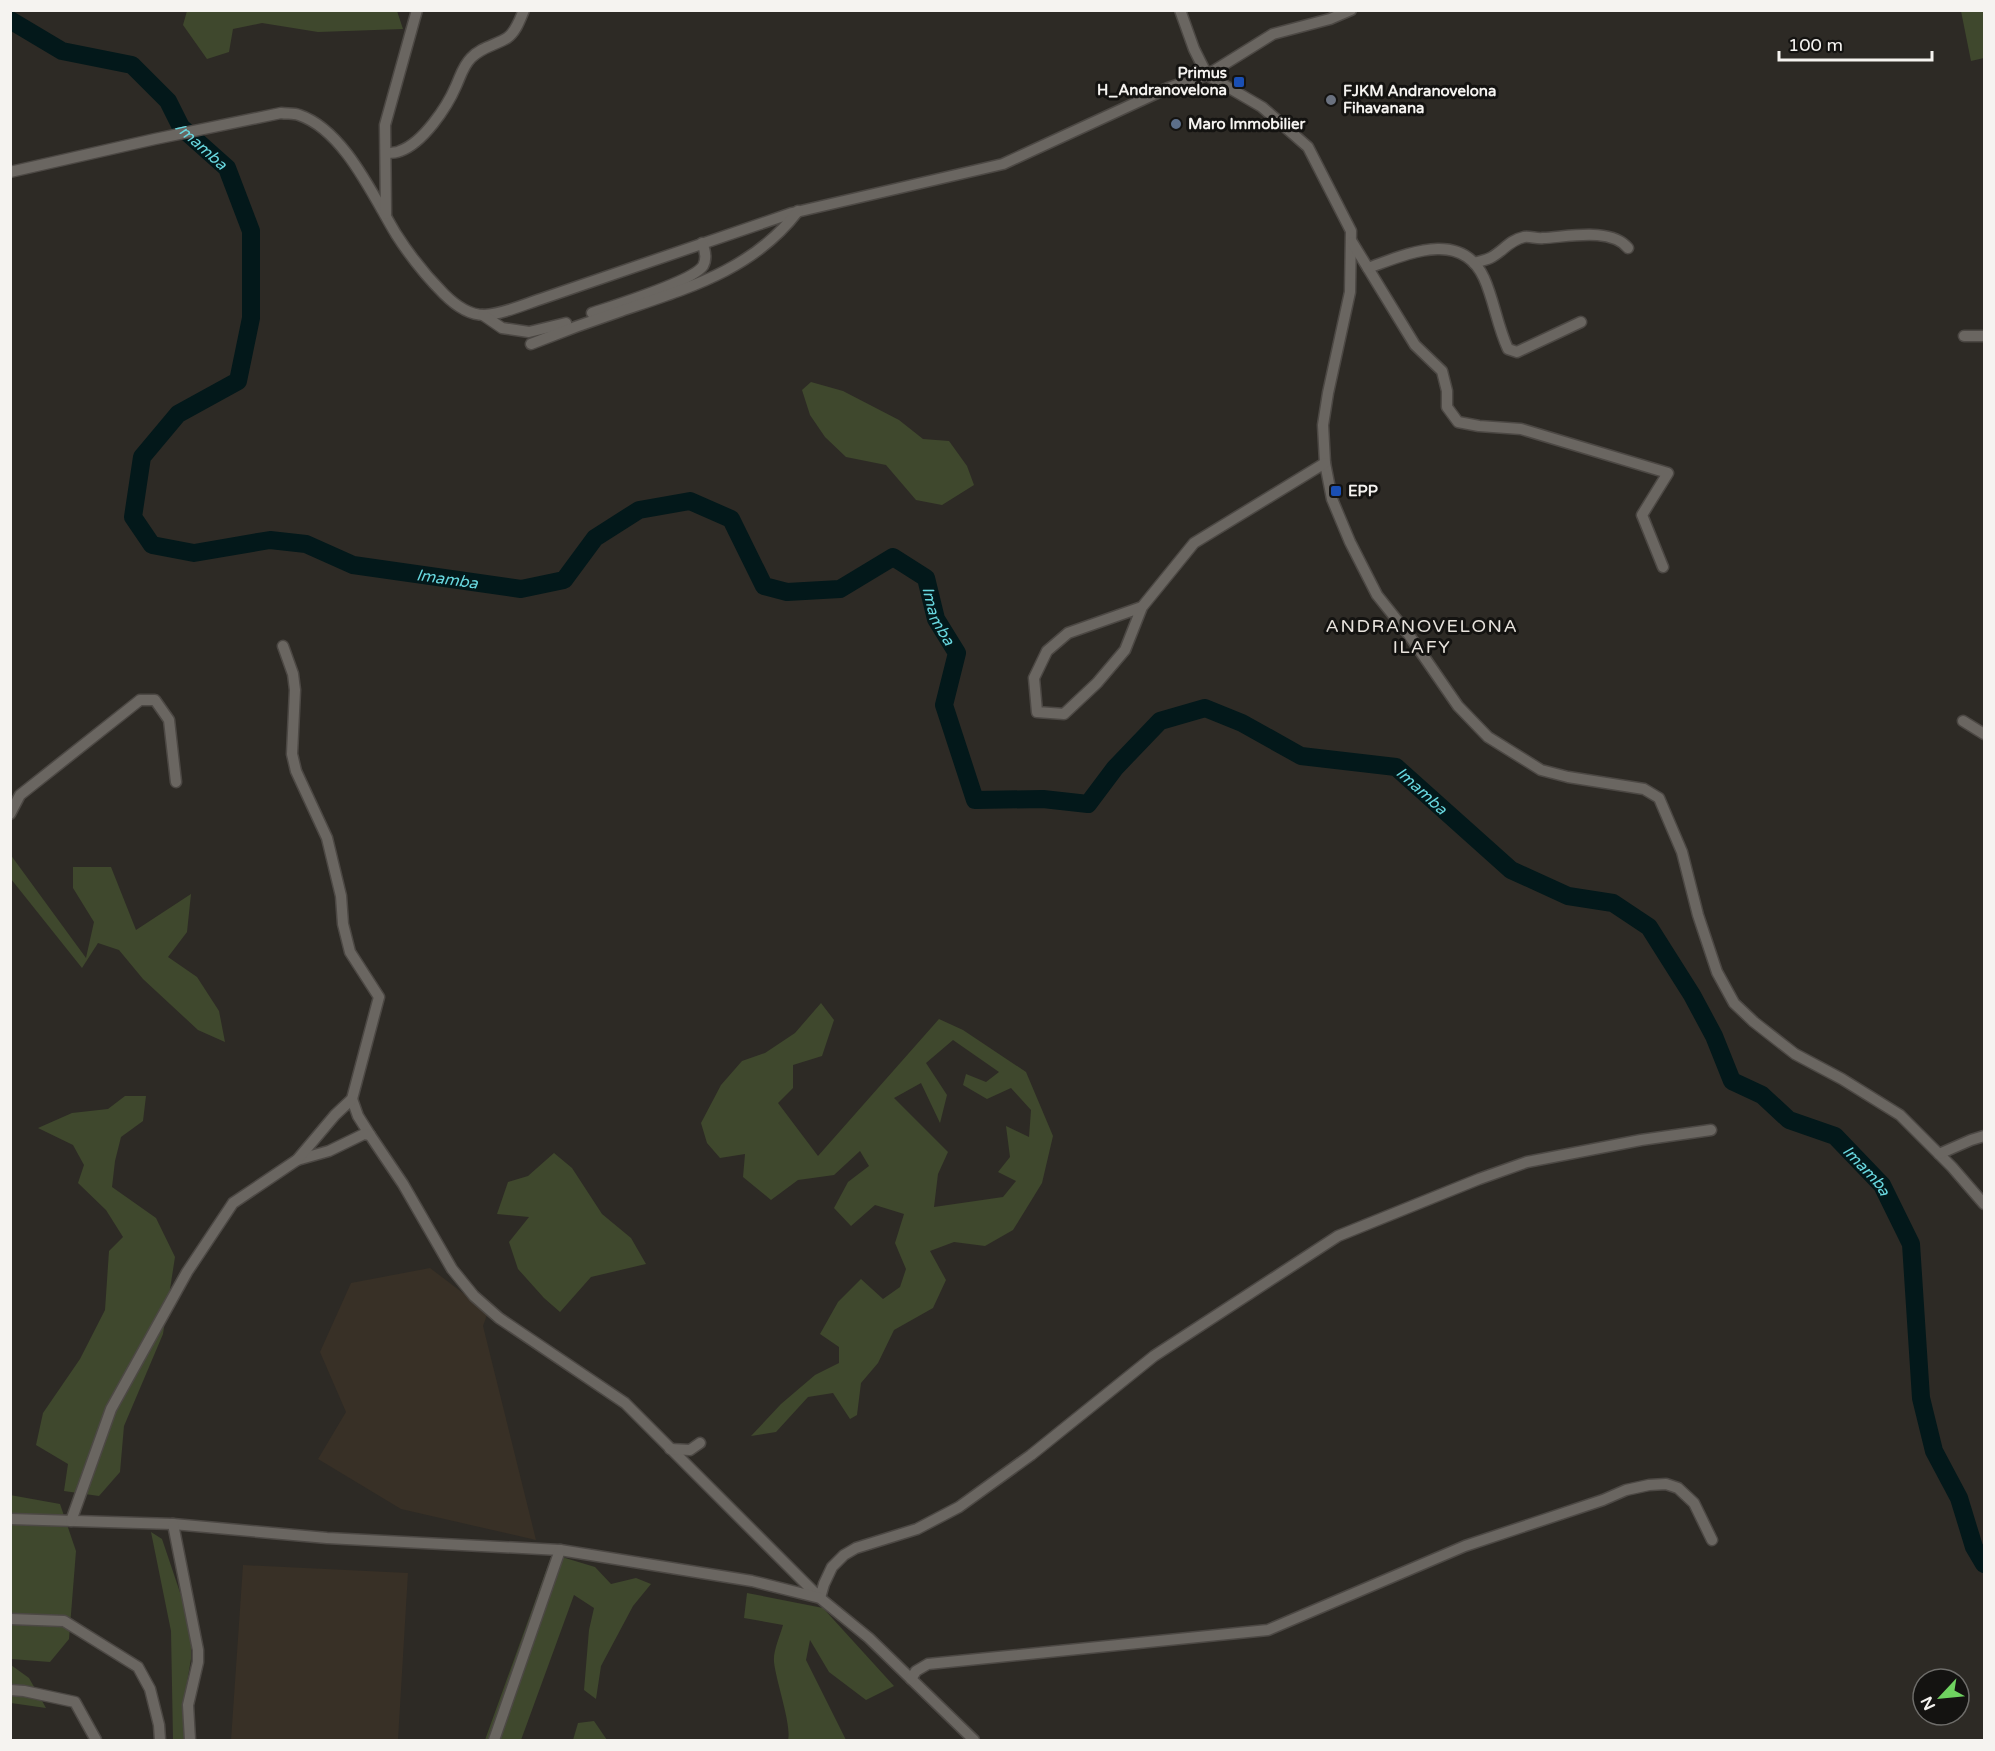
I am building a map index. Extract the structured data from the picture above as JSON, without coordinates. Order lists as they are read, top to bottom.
{
  "districts": ["ANDRANOVELONA ILAFY"],
  "water": ["Imamba"],
  "places": {
    "transit": ["Primus H_Andranovelona", "EPP"],
    "other": ["FJKM Andranovelona Fihavanana", "Maro Immobilier"]
  },
  "scale_bar": "100 m",
  "north": "bottom left"
}
